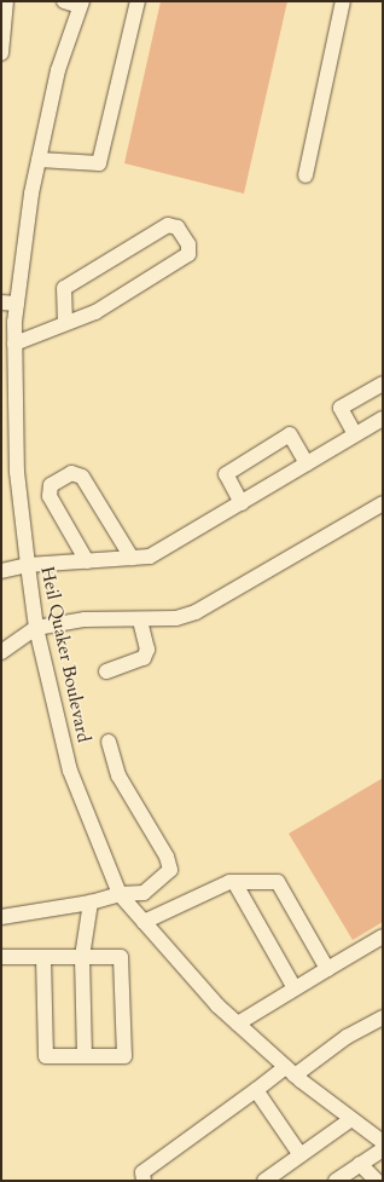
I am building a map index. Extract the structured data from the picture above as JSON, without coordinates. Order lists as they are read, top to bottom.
{
  "streets": {
    "street": ["Heil Quaker Boulevard"]
  }
}
